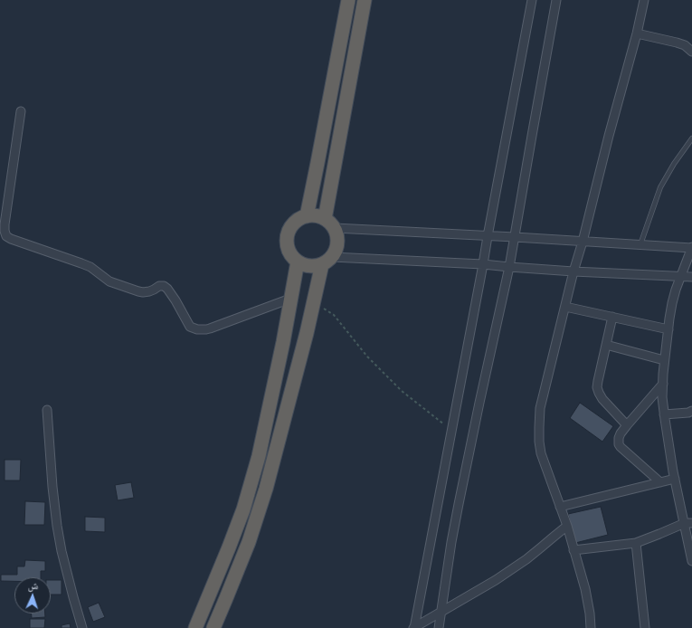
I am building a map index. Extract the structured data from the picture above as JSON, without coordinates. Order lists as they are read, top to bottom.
{
  "north": "top"
}
